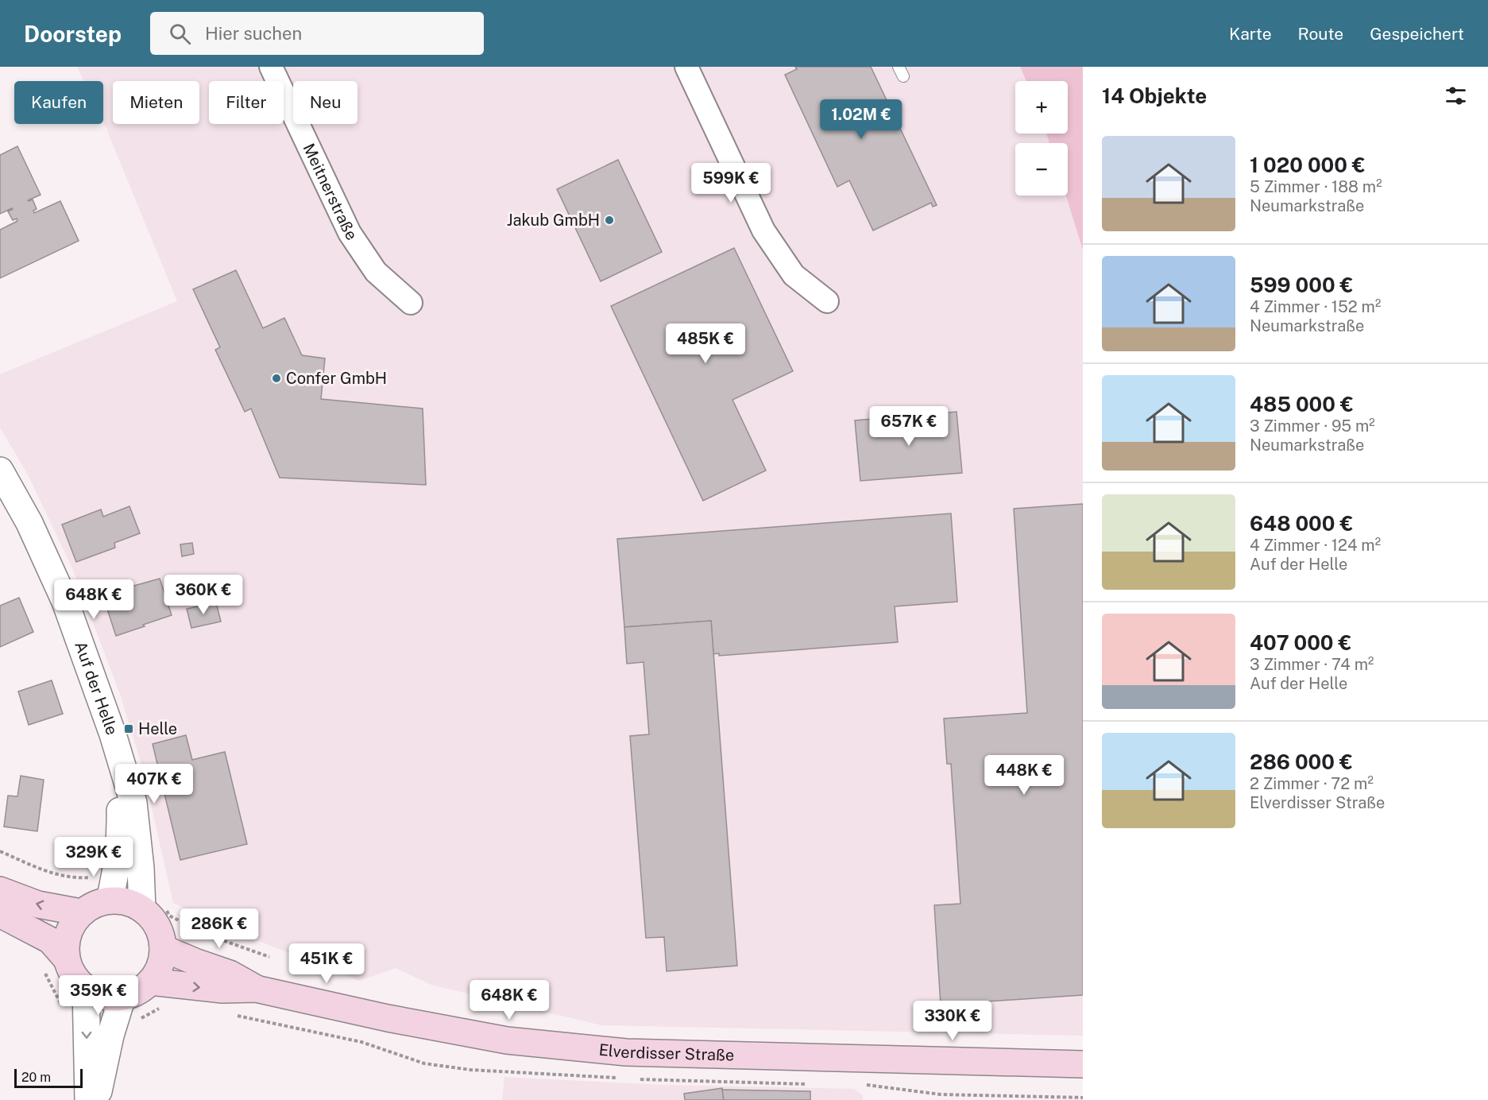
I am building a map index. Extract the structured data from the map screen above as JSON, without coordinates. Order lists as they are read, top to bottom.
{
  "streets": {
    "main road": ["Elverdisser Straße"],
    "street": ["Meitnerstraße", "Auf der Helle"]
  },
  "crossings": [
    ["Auf der Helle", "Elverdisser Straße"]
  ],
  "places": {
    "other": ["Jakub GmbH", "Confer GmbH"],
    "transit": ["Helle"]
  },
  "scale_bar": "20 m",
  "page": {
    "header": "Doorstep",
    "search": "Hier suchen",
    "nav": ["Karte", "Route", "Gespeichert"],
    "heading": "14 Objekte",
    "map_buttons": ["+", "−"],
    "chip": [
      "Kaufen",
      "Mieten",
      "Filter",
      "Neu"
    ],
    "price": [
      "1.02M €",
      "599K €",
      "485K €",
      "657K €",
      "360K €",
      "648K €",
      "448K €",
      "407K €",
      "329K €",
      "286K €",
      "451K €",
      "359K €",
      "648K €",
      "330K €"
    ],
    "list": [
      {
        "name": "1 020 000 €",
        "note": "5 Zimmer · 188 m² · Neumarkstraße"
      },
      {
        "name": "599 000 €",
        "note": "4 Zimmer · 152 m² · Neumarkstraße"
      },
      {
        "name": "485 000 €",
        "note": "3 Zimmer · 95 m² · Neumarkstraße"
      },
      {
        "name": "648 000 €",
        "note": "4 Zimmer · 124 m² · Auf der Helle"
      },
      {
        "name": "407 000 €",
        "note": "3 Zimmer · 74 m² · Auf der Helle"
      },
      {
        "name": "286 000 €",
        "note": "2 Zimmer · 72 m² · Elverdisser Straße"
      }
    ],
    "scale": "20 m"
  }
}
